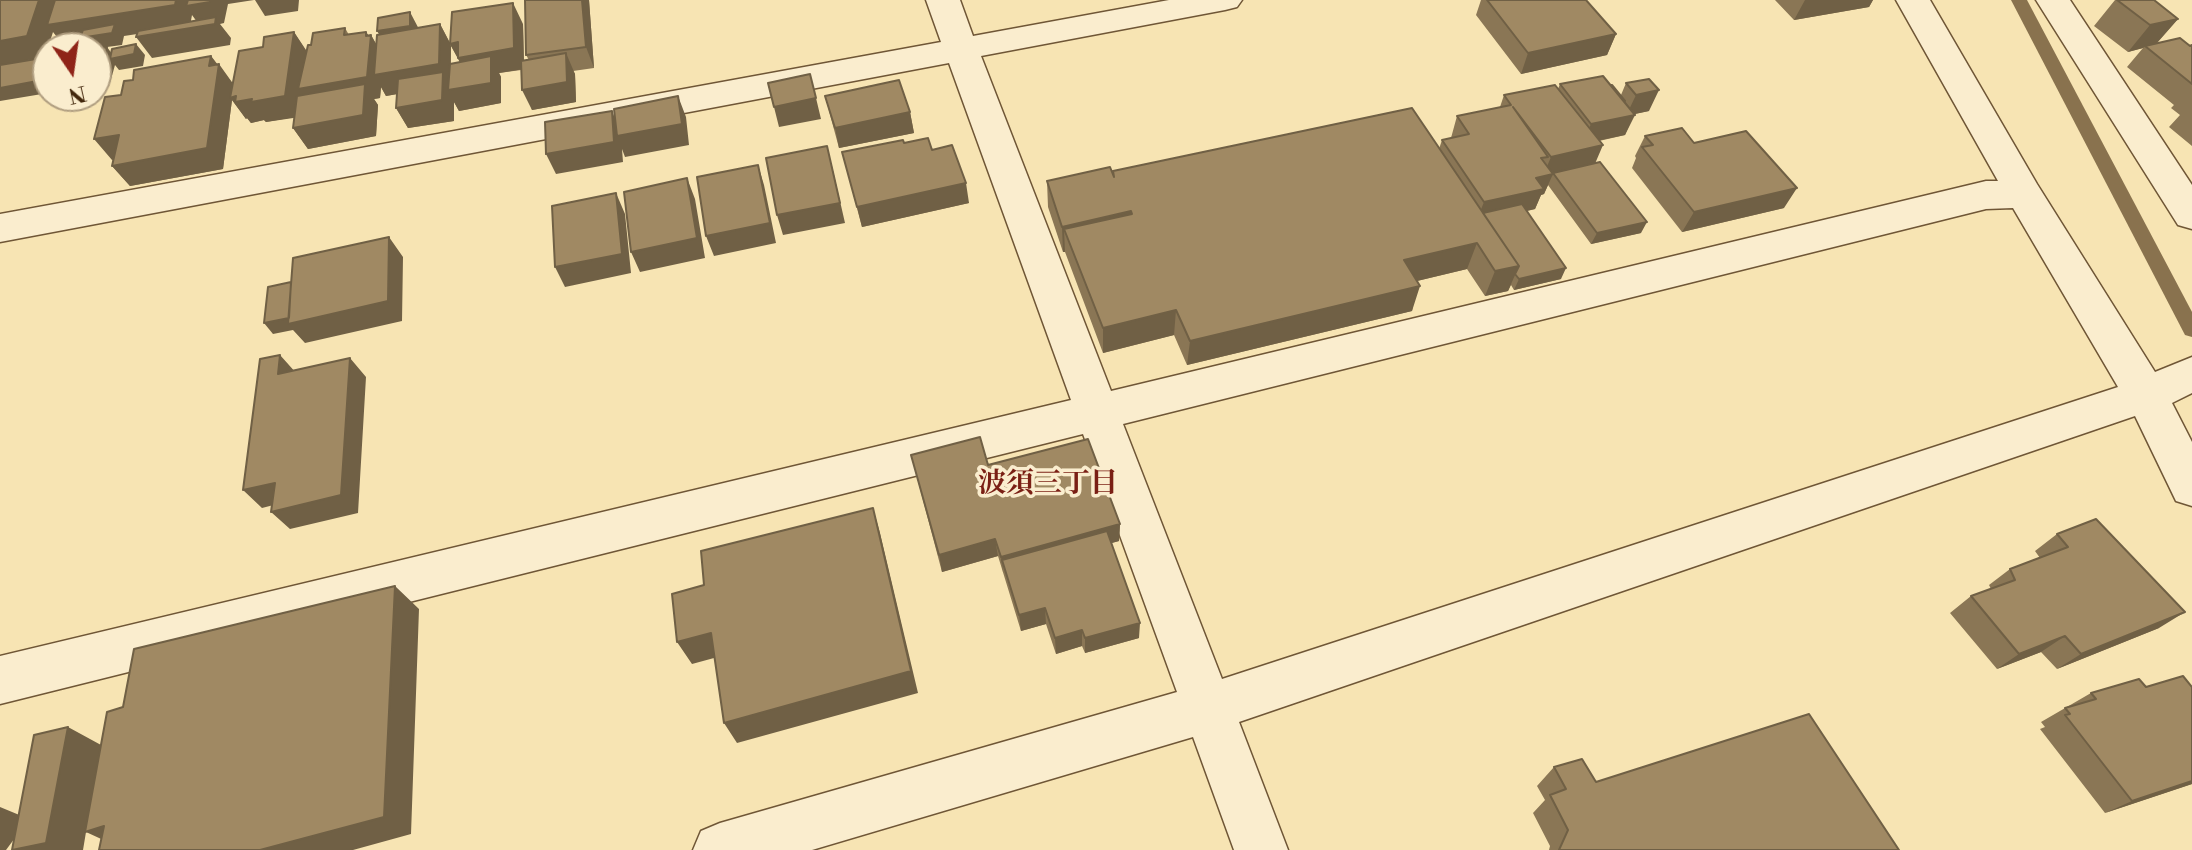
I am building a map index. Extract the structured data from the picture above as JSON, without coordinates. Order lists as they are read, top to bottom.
{
  "districts": ["波須三丁目"],
  "north": "bottom"
}
